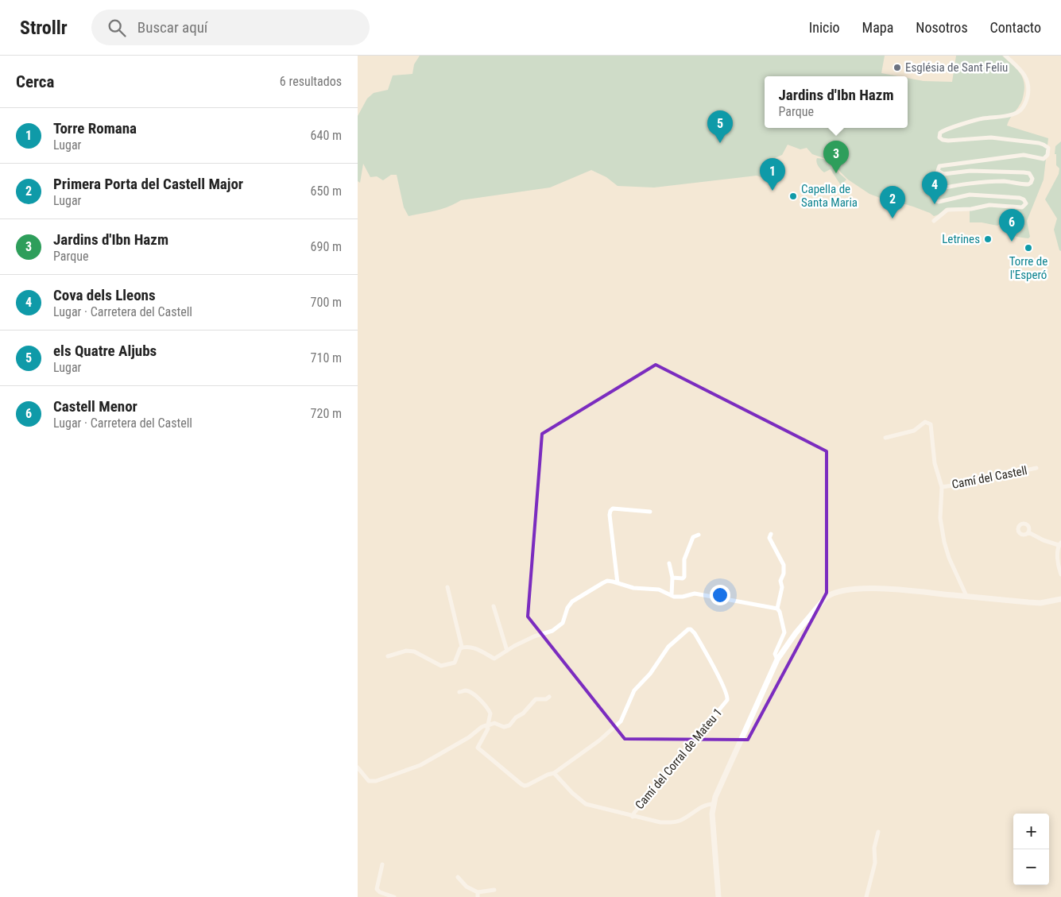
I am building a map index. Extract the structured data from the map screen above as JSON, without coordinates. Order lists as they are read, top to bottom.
{
  "streets": {
    "street": ["Camí del Castell", "Camí del Corral de Mateu 1"]
  },
  "places": [
    "Església de Sant Feliu",
    "Capella de Santa Maria",
    "Letrines",
    "Torre de l'Esperó"
  ],
  "page": {
    "header": "Strollr",
    "search": "Buscar aquí",
    "nav": [
      "Inicio",
      "Mapa",
      "Nosotros",
      "Contacto"
    ],
    "heading": ["Cerca", "6 resultados"],
    "popup": ["Jardins d'Ibn Hazm", "Parque"],
    "list": [
      {
        "mark": "1",
        "name": "Torre Romana",
        "note": "Lugar",
        "value": "640 m"
      },
      {
        "mark": "2",
        "name": "Primera Porta del Castell Major",
        "note": "Lugar",
        "value": "650 m"
      },
      {
        "mark": "3",
        "name": "Jardins d'Ibn Hazm",
        "note": "Parque",
        "value": "690 m"
      },
      {
        "mark": "4",
        "name": "Cova dels Lleons",
        "note": "Lugar · Carretera del Castell",
        "value": "700 m"
      },
      {
        "mark": "5",
        "name": "els Quatre Aljubs",
        "note": "Lugar",
        "value": "710 m"
      },
      {
        "mark": "6",
        "name": "Castell Menor",
        "note": "Lugar · Carretera del Castell",
        "value": "720 m"
      }
    ],
    "pins": [
      "5",
      "3",
      "1",
      "4",
      "2",
      "6"
    ],
    "map_buttons": ["+", "−"]
  }
}
